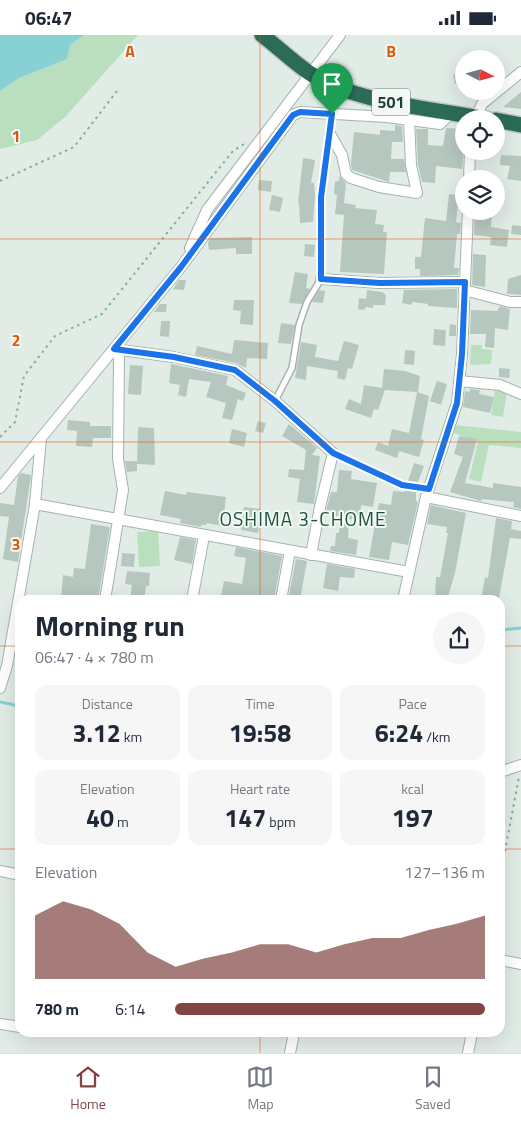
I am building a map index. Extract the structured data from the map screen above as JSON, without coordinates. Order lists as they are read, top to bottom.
{
  "streets": {
    "highway": ["501"]
  },
  "districts": ["OSHIMA 3-CHOME"],
  "north": "right",
  "page": {
    "status": "06:47",
    "heading": ["Morning run", "06:47 · 4 × 780 m"],
    "stats": [
      ["Distance", "3.12 km"],
      ["Time", "19:58"],
      ["Pace", "6:24 /km"],
      ["Elevation", "40 m"],
      ["Heart rate", "147 bpm"],
      ["kcal", "197"]
    ],
    "chart": ["Elevation", "127–136 m"],
    "list": [
      {
        "name": "780 m",
        "note": "6:14"
      }
    ],
    "tabs": ["Home", "Map", "Saved"]
  },
  "grid": {
    "columns": ["A", "B"],
    "rows": ["1", "2", "3"]
  }
}
